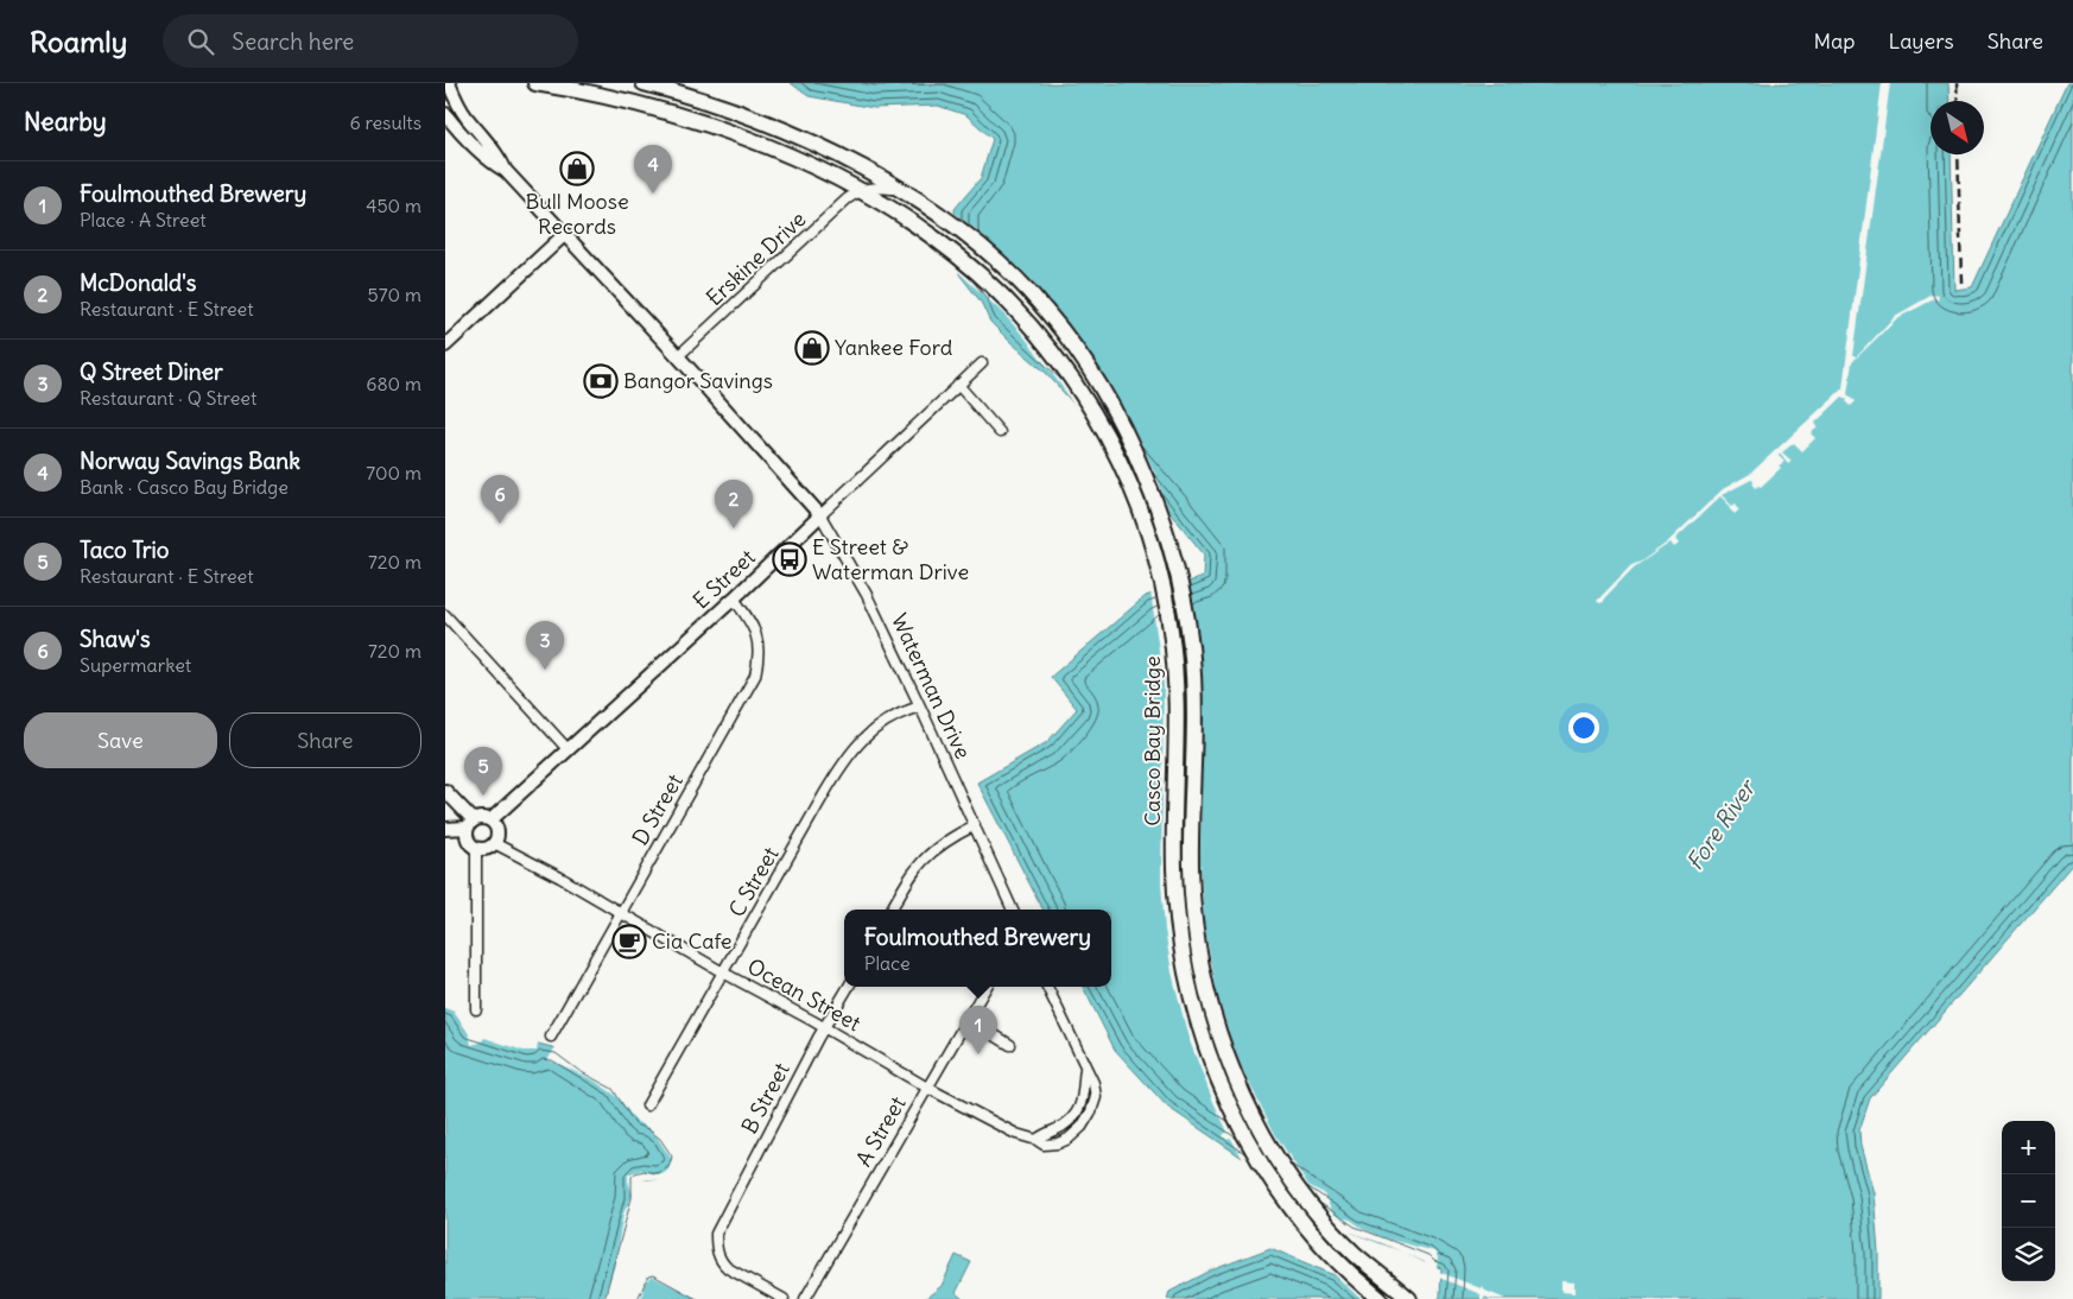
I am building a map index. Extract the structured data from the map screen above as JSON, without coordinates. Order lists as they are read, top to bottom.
{
  "streets": {
    "main road": ["Casco Bay Bridge"],
    "street": [
      "Erskine Drive",
      "E Street",
      "Waterman Drive",
      "D Street",
      "C Street",
      "Ocean Street",
      "B Street",
      "A Street"
    ]
  },
  "crossings": [
    ["Erskine Drive", "Waterman Drive"],
    ["Erskine Drive", "Casco Bay Bridge"],
    ["E Street", "Waterman Drive"],
    ["E Street", "D Street"],
    ["E Street", "Ocean Street"],
    ["Waterman Drive", "C Street"],
    ["D Street", "Ocean Street"],
    ["C Street", "Ocean Street"],
    ["Ocean Street", "B Street"],
    ["Ocean Street", "A Street"]
  ],
  "water": ["Fore River"],
  "places": {
    "shop": ["Bull Moose Records", "Yankee Ford"],
    "bank": ["Bangor Savings"],
    "bus stop": ["E Street & Waterman Drive"],
    "cafe": ["Cia Cafe"]
  },
  "north": "bottom right",
  "page": {
    "header": "Roamly",
    "search": "Search here",
    "nav": ["Map", "Layers", "Share"],
    "heading": ["Nearby", "6 results"],
    "pins": [
      "4",
      "6",
      "2",
      "3",
      "5",
      "1"
    ],
    "list": [
      {
        "mark": "1",
        "name": "Foulmouthed Brewery",
        "note": "Place · A Street",
        "value": "450 m"
      },
      {
        "mark": "2",
        "name": "McDonald's",
        "note": "Restaurant · E Street",
        "value": "570 m"
      },
      {
        "mark": "3",
        "name": "Q Street Diner",
        "note": "Restaurant · Q Street",
        "value": "680 m"
      },
      {
        "mark": "4",
        "name": "Norway Savings Bank",
        "note": "Bank · Casco Bay Bridge",
        "value": "700 m"
      },
      {
        "mark": "5",
        "name": "Taco Trio",
        "note": "Restaurant · E Street",
        "value": "720 m"
      },
      {
        "mark": "6",
        "name": "Shaw's",
        "note": "Supermarket",
        "value": "720 m"
      }
    ],
    "buttons": ["Save", "Share"],
    "popup": ["Foulmouthed Brewery", "Place"],
    "map_buttons": ["+", "−"]
  }
}
